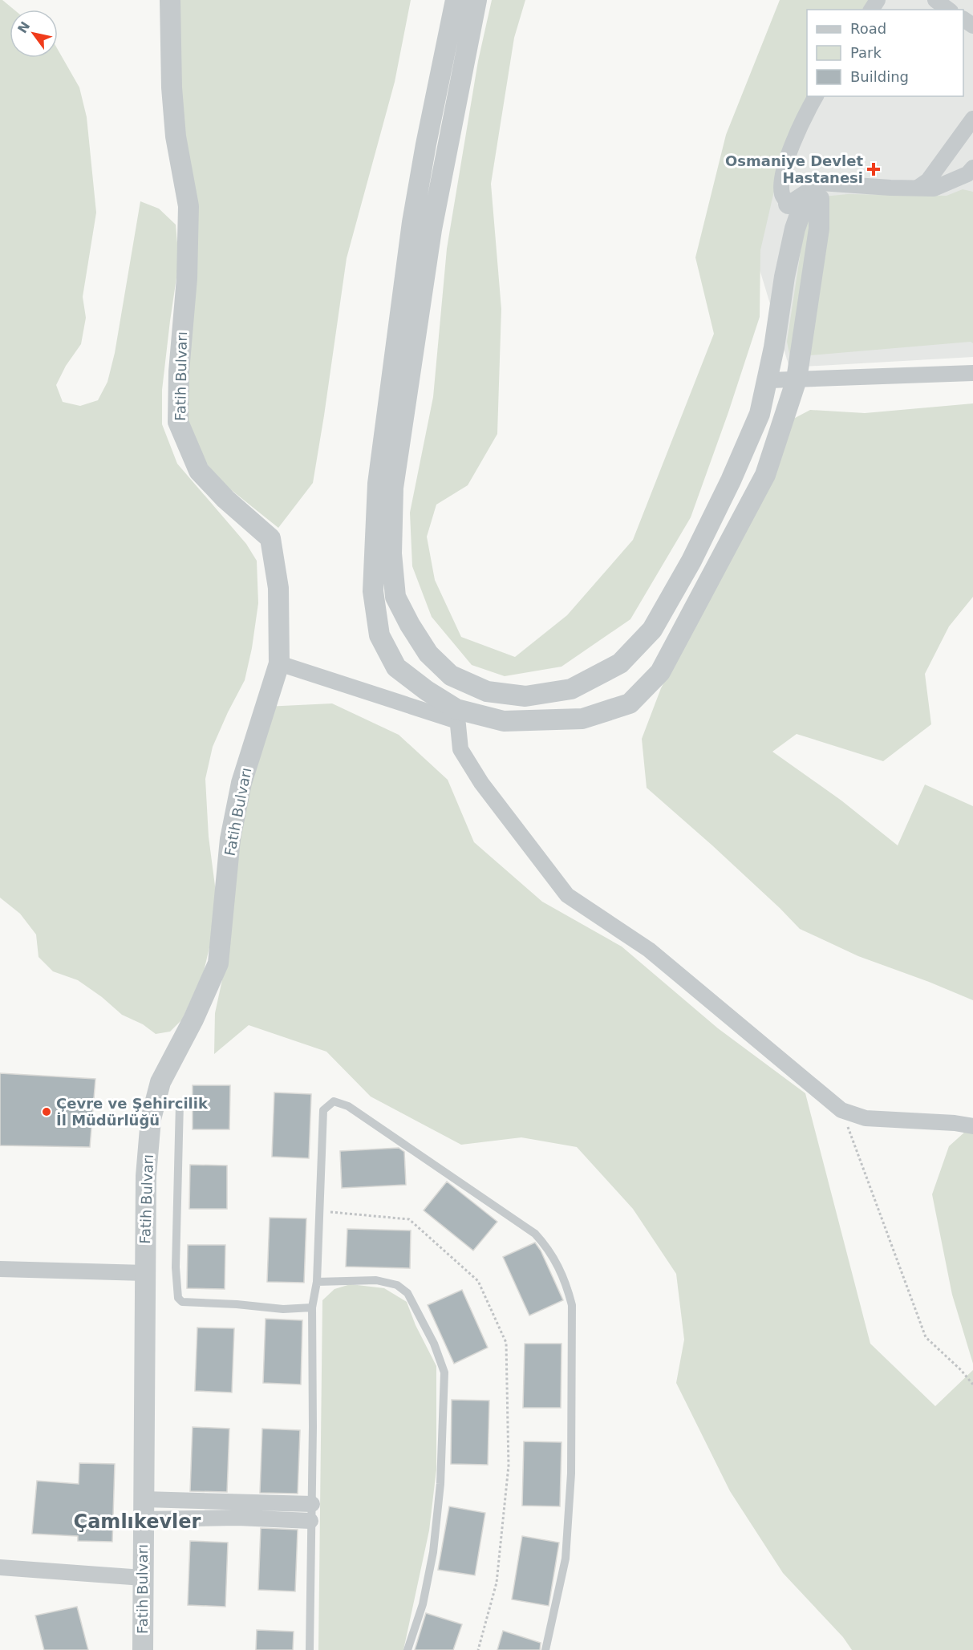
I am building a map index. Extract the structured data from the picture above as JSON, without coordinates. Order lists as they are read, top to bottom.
{
  "streets": {
    "street": ["Fatih Bulvarı"]
  },
  "districts": ["Çamlıkevler"],
  "places": {
    "health": ["Osmaniye Devlet Hastanesi"],
    "other": ["Çevre ve Şehircilik İl Müdürlüğü"]
  },
  "legend": ["Road", "Park", "Building"],
  "north": "top left"
}
